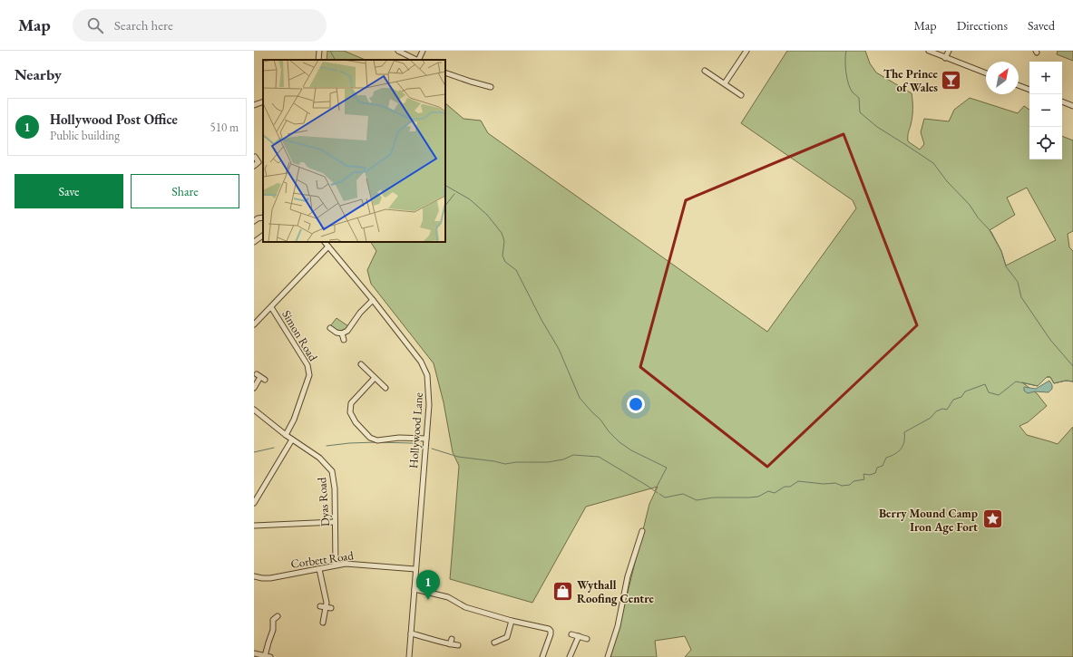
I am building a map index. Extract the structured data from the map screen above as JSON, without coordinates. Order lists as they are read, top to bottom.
{
  "streets": {
    "street": [
      "Simon Road",
      "Hollywood Lane",
      "Dyas Road",
      "Corbett Road"
    ]
  },
  "crossings": [
    ["Simon Road", "Dyas Road"],
    ["Hollywood Lane", "Corbett Road"],
    ["Dyas Road", "Corbett Road"]
  ],
  "places": {
    "bar": ["The Prince of Wales"],
    "place": ["Berry Mound Camp Iron Age Fort"],
    "shop": ["Wythall Roofing Centre"]
  },
  "north": "top right",
  "page": {
    "header": "Map",
    "search": "Search here",
    "nav": ["Map", "Directions", "Saved"],
    "heading": "Nearby",
    "map_buttons": ["+", "−"],
    "list": [
      {
        "mark": "1",
        "name": "Hollywood Post Office",
        "note": "Public building",
        "value": "510 m"
      }
    ],
    "buttons": ["Save", "Share"],
    "pins": "1"
  }
}
